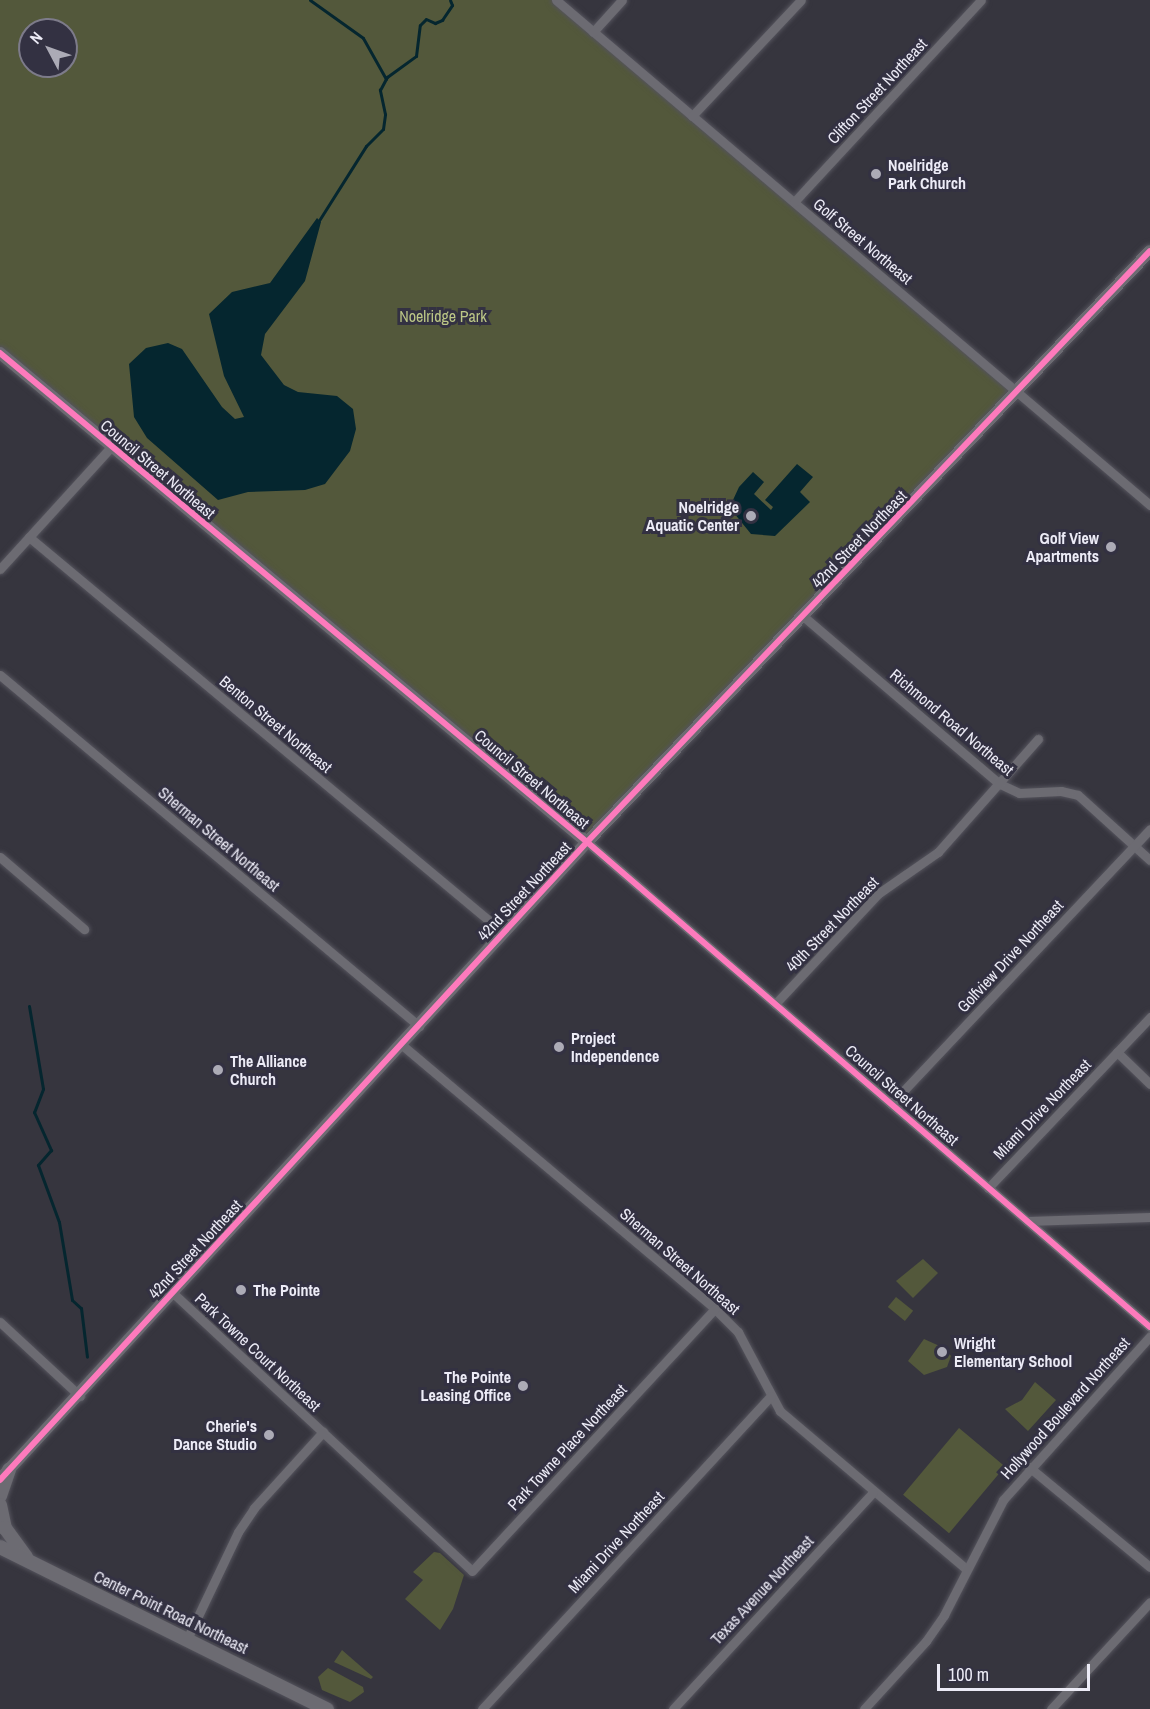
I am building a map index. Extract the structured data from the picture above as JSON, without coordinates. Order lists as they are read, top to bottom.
{
  "streets": {
    "main road": ["Center Point Road Northeast"],
    "street": [
      "Clifton Street Northeast",
      "Golf Street Northeast",
      "Council Street Northeast",
      "42nd Street Northeast",
      "Richmond Road Northeast",
      "Benton Street Northeast",
      "Sherman Street Northeast",
      "40th Street Northeast",
      "Golfview Drive Northeast",
      "Miami Drive Northeast",
      "Park Towne Court Northeast",
      "Hollywood Boulevard Northeast",
      "Park Towne Place Northeast",
      "Texas Avenue Northeast"
    ]
  },
  "crossings": [
    ["Clifton Street Northeast", "Golf Street Northeast"],
    ["Golf Street Northeast", "42nd Street Northeast"],
    ["Council Street Northeast", "42nd Street Northeast"],
    ["Council Street Northeast", "40th Street Northeast"],
    ["Council Street Northeast", "Golfview Drive Northeast"],
    ["Council Street Northeast", "Miami Drive Northeast"],
    ["42nd Street Northeast", "Richmond Road Northeast"],
    ["42nd Street Northeast", "Benton Street Northeast"],
    ["42nd Street Northeast", "Sherman Street Northeast"],
    ["42nd Street Northeast", "Park Towne Court Northeast"],
    ["Richmond Road Northeast", "40th Street Northeast"],
    ["Richmond Road Northeast", "Golfview Drive Northeast"],
    ["Sherman Street Northeast", "Miami Drive Northeast"],
    ["Sherman Street Northeast", "Hollywood Boulevard Northeast"],
    ["Sherman Street Northeast", "Park Towne Place Northeast"],
    ["Sherman Street Northeast", "Texas Avenue Northeast"],
    ["Park Towne Court Northeast", "Park Towne Place Northeast"],
    ["Park Towne Court Northeast", "Center Point Road Northeast"]
  ],
  "parks": ["Noelridge Park"],
  "places": [
    "Noelridge Park Church",
    "Noelridge Aquatic Center",
    "Golf View Apartments",
    "Project Independence",
    "The Alliance Church",
    "The Pointe",
    "Wright Elementary School",
    "The Pointe Leasing Office",
    "Cherie's Dance Studio"
  ],
  "scale_bar": "100 m",
  "north": "top left"
}
